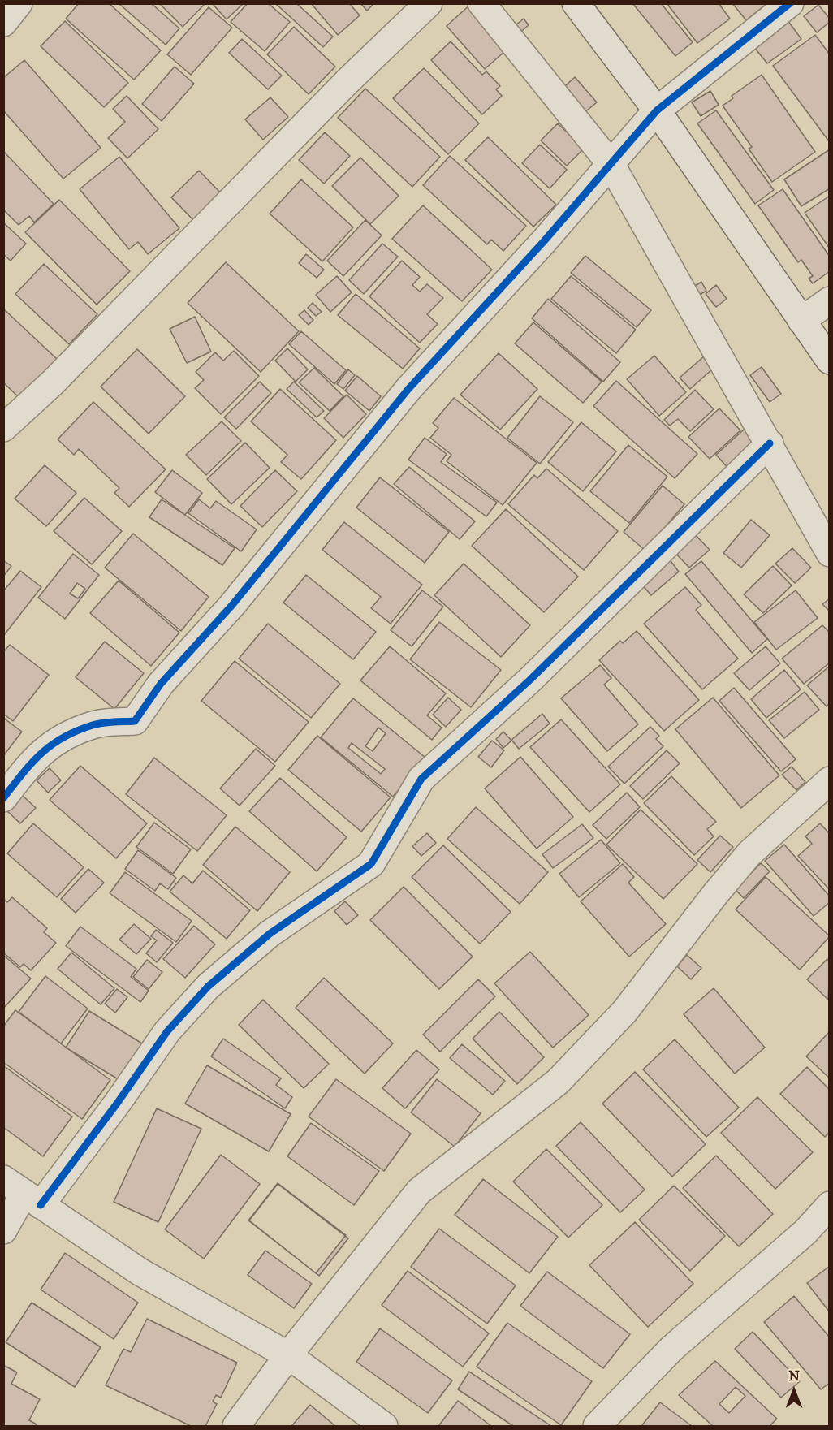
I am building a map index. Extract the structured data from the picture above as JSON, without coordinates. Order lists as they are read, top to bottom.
{
  "north": "top"
}
